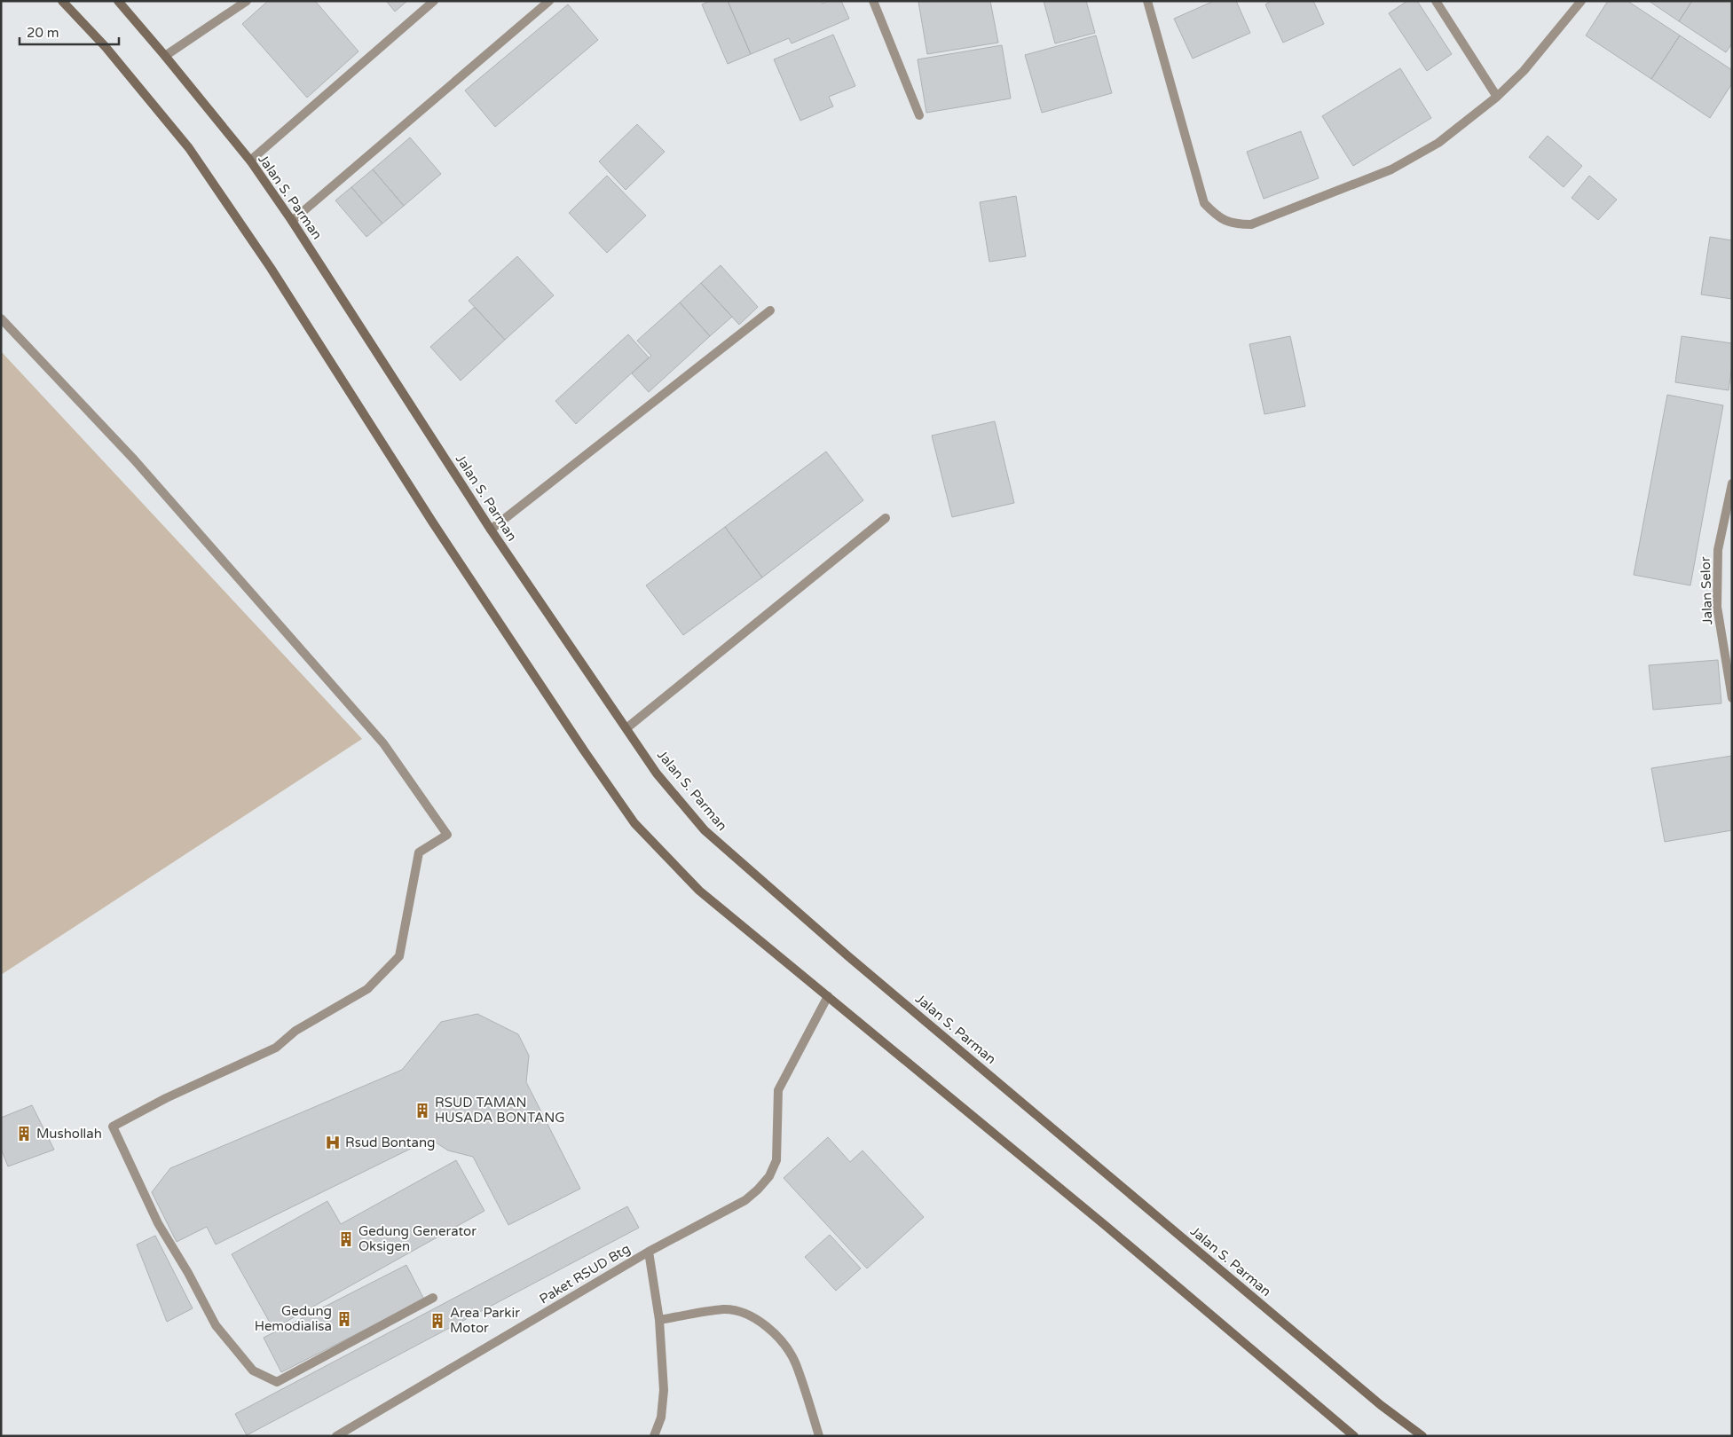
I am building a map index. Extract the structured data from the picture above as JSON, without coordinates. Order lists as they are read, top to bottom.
{
  "streets": {
    "main road": ["Jalan S. Parman"],
    "street": ["Jalan Selor", "Paket RSUD Btg"]
  },
  "places": {
    "building": [
      "RSUD TAMAN HUSADA BONTANG",
      "Mushollah",
      "Gedung Generator Oksigen",
      "Gedung Hemodialisa",
      "Area Parkir Motor"
    ],
    "hospital": ["Rsud Bontang"]
  },
  "scale_bar": "20 m"
}
